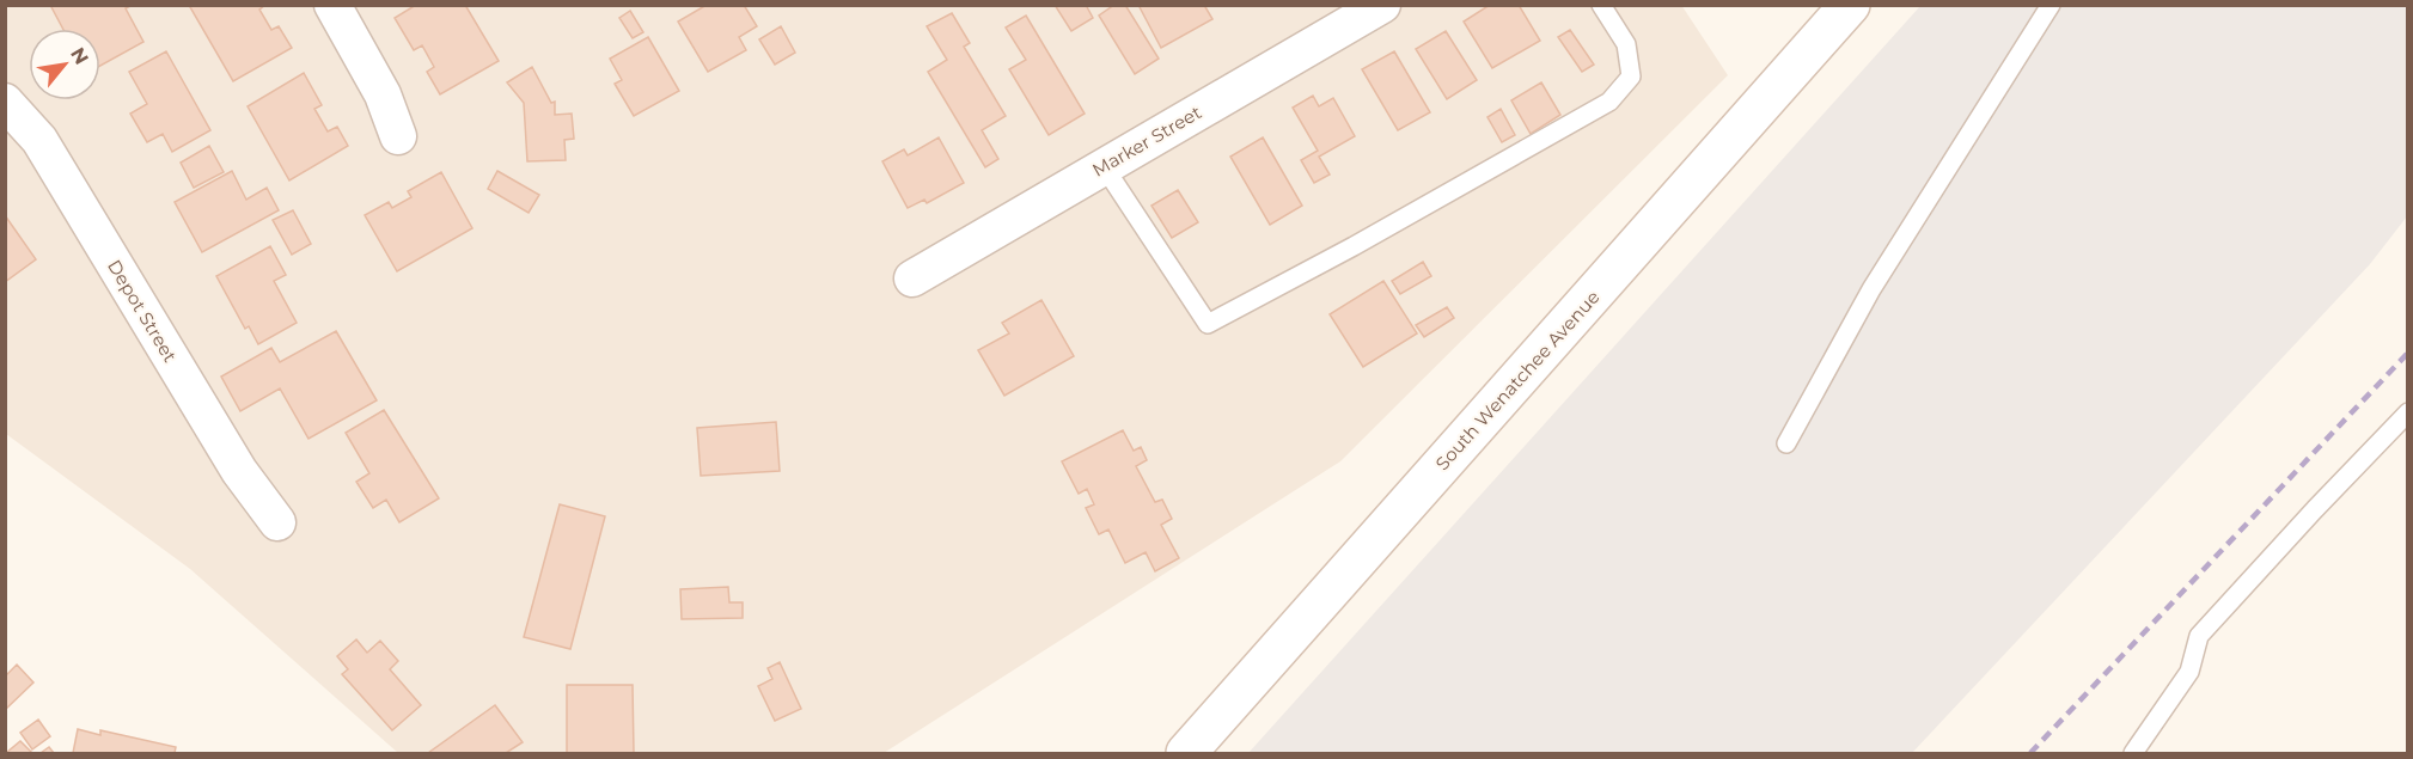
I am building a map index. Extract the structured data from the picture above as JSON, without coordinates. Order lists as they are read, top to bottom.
{
  "streets": {
    "main road": ["South Wenatchee Avenue"],
    "street": ["Marker Street", "Depot Street"]
  },
  "north": "top right"
}
